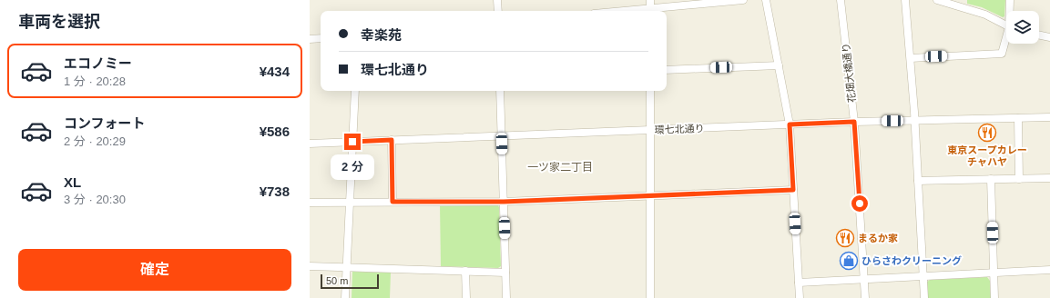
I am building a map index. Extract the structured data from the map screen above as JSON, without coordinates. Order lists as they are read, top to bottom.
{
  "streets": {
    "street": ["花畑大橋通り", "環七北通り"]
  },
  "crossings": [
    ["花畑大橋通り", "環七北通り"]
  ],
  "districts": ["一ツ家二丁目"],
  "places": {
    "restaurant": ["東京スープカレー チャハヤ", "まるか家"],
    "shop": ["ひらさわクリーニング"]
  },
  "scale_bar": "50 m",
  "page": {
    "heading": "車両を選択",
    "banner": ["幸楽苑", "環七北通り"],
    "list": [
      {
        "name": "エコノミー",
        "note": "1 分 · 20:28",
        "value": "¥434"
      },
      {
        "name": "コンフォート",
        "note": "2 分 · 20:29",
        "value": "¥586"
      },
      {
        "name": "XL",
        "note": "3 分 · 20:30",
        "value": "¥738"
      }
    ],
    "bubble": "2 分",
    "buttons": "確定",
    "scale": "50 m"
  }
}
